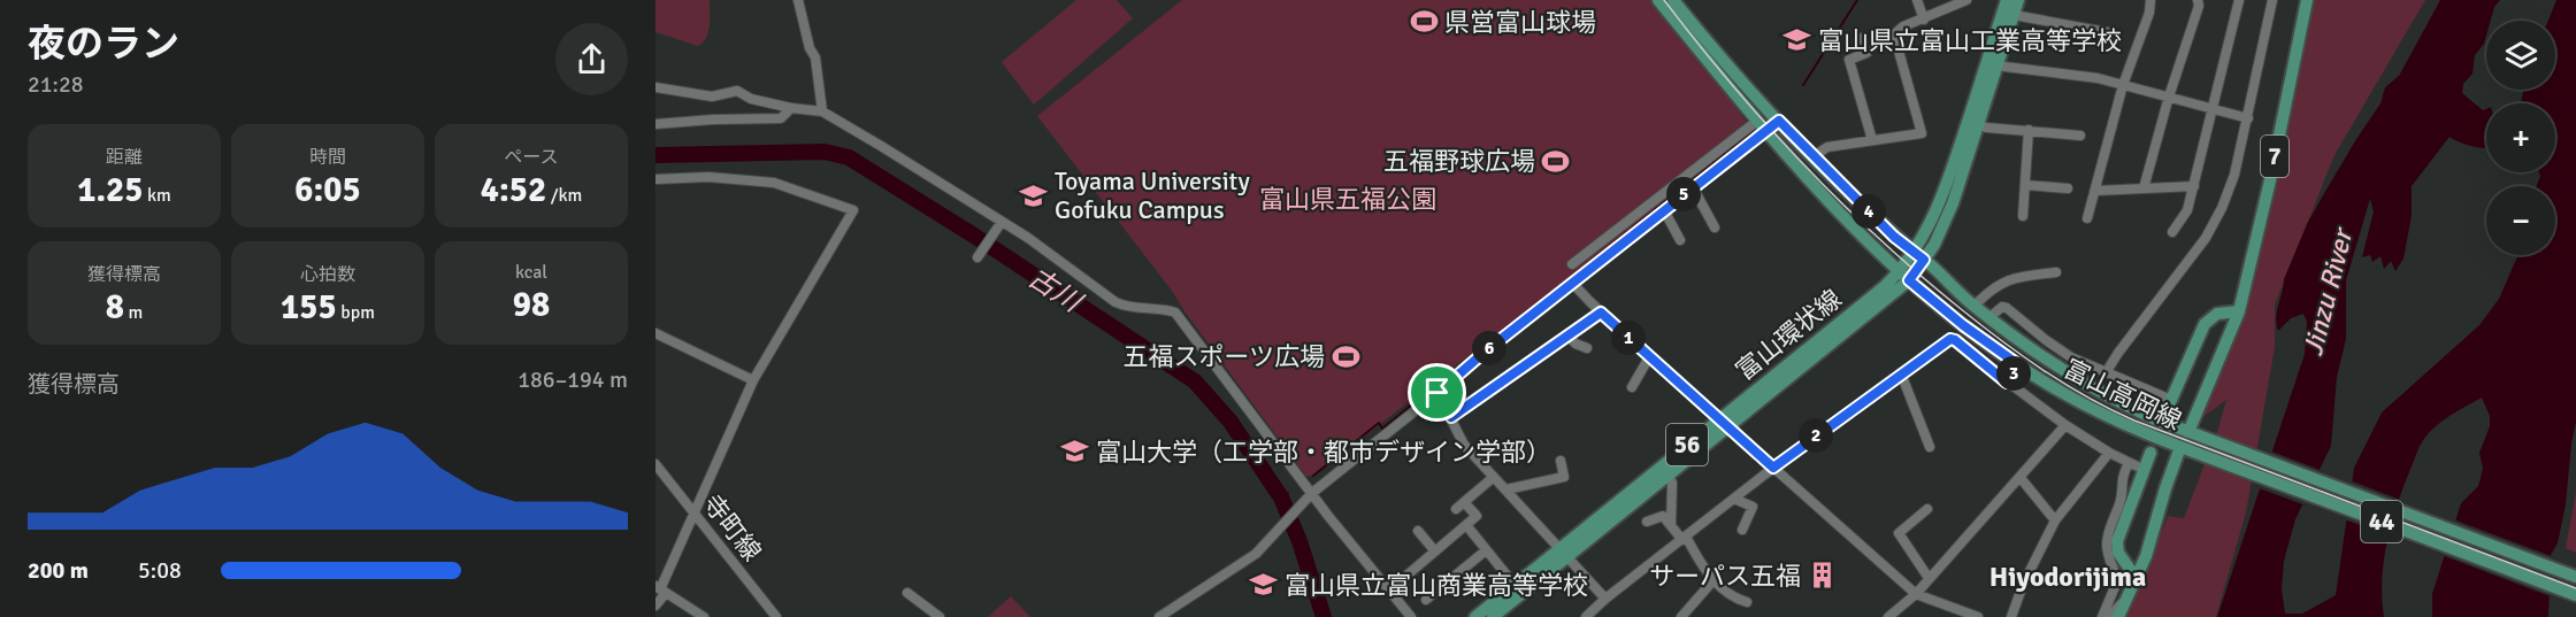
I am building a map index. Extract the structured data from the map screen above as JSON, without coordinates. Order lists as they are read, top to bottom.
{
  "streets": {
    "main road": [
      "7",
      "富山環状線",
      "富山高岡線",
      "56",
      "44"
    ],
    "street": ["寺町線"]
  },
  "crossings": [
    ["7", "富山高岡線"],
    ["富山環状線", "富山高岡線"]
  ],
  "districts": ["Hiyodorijima"],
  "water": ["古川", "Jinzu River"],
  "parks": ["富山県五福公園"],
  "places": {
    "sports": ["県営富山球場", "五福野球広場", "五福スポーツ広場"],
    "school or university": [
      "富山県立富山工業高等学校",
      "Toyama University Gofuku Campus",
      "富山大学（工学部・都市デザイン学部）",
      "富山県立富山商業高等学校"
    ],
    "building": ["サーパス五福"]
  },
  "page": {
    "heading": ["夜のラン", "21:28"],
    "map_buttons": ["+", "−"],
    "stats": [
      ["距離", "1.25 km"],
      ["時間", "6:05"],
      ["ペース", "4:52 /km"],
      ["獲得標高", "8 m"],
      ["心拍数", "155 bpm"],
      ["kcal", "98"]
    ],
    "pins": [
      "5",
      "4",
      "1",
      "6",
      "3",
      "2"
    ],
    "chart": ["獲得標高", "186–194 m"],
    "list": [
      {
        "name": "200 m",
        "note": "5:08"
      }
    ]
  }
}
